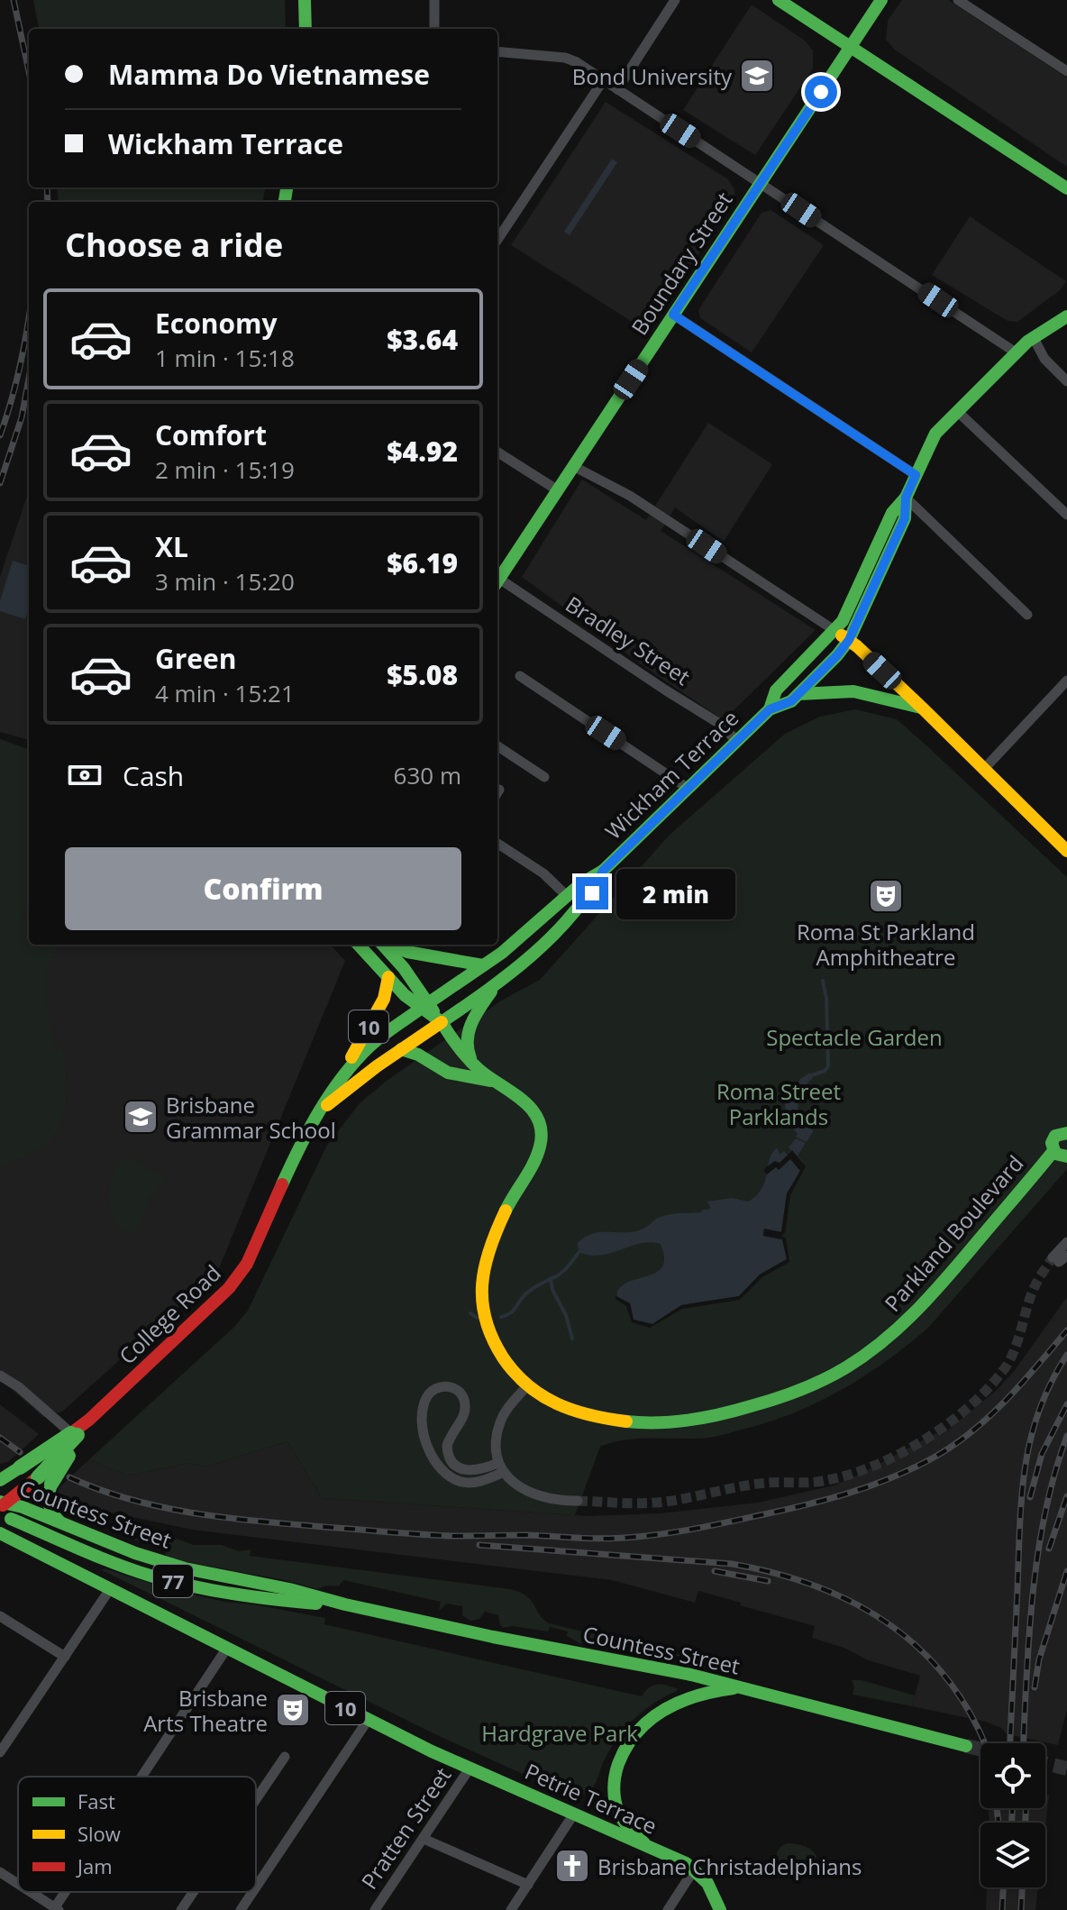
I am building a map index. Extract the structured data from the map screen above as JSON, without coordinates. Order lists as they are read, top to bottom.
{
  "streets": {
    "main road": [
      "Boundary Street",
      "Wickham Terrace",
      "10",
      "Parkland Boulevard",
      "College Road",
      "Countess Street",
      "77",
      "Petrie Terrace"
    ],
    "street": ["Bradley Street", "Pratten Street"]
  },
  "crossings": [
    ["Bradley Street", "Wickham Terrace"],
    ["Wickham Terrace", "10"],
    ["Wickham Terrace", "Parkland Boulevard"],
    ["Wickham Terrace", "College Road"],
    ["10", "Parkland Boulevard"],
    ["10", "College Road"],
    ["Parkland Boulevard", "College Road"],
    ["Petrie Terrace", "Pratten Street"]
  ],
  "parks": ["Spectacle Garden", "Roma Street Parklands", "Hardgrave Park"],
  "places": {
    "school or university": ["Bond University", "Brisbane Grammar School"],
    "theatre": ["Roma St Parkland Amphitheatre", "Brisbane Arts Theatre"],
    "church": ["Brisbane Christadelphians"]
  },
  "legend": ["Fast", "Slow", "Jam"],
  "page": {
    "banner": ["Mamma Do Vietnamese", "Wickham Terrace"],
    "heading": "Choose a ride",
    "list": [
      {
        "name": "Economy",
        "note": "1 min · 15:18",
        "value": "$3.64"
      },
      {
        "name": "Comfort",
        "note": "2 min · 15:19",
        "value": "$4.92"
      },
      {
        "name": "XL",
        "note": "3 min · 15:20",
        "value": "$6.19"
      },
      {
        "name": "Green",
        "note": "4 min · 15:21",
        "value": "$5.08"
      }
    ],
    "pay": ["Cash", "630 m"],
    "buttons": "Confirm",
    "bubble": "2 min"
  }
}
